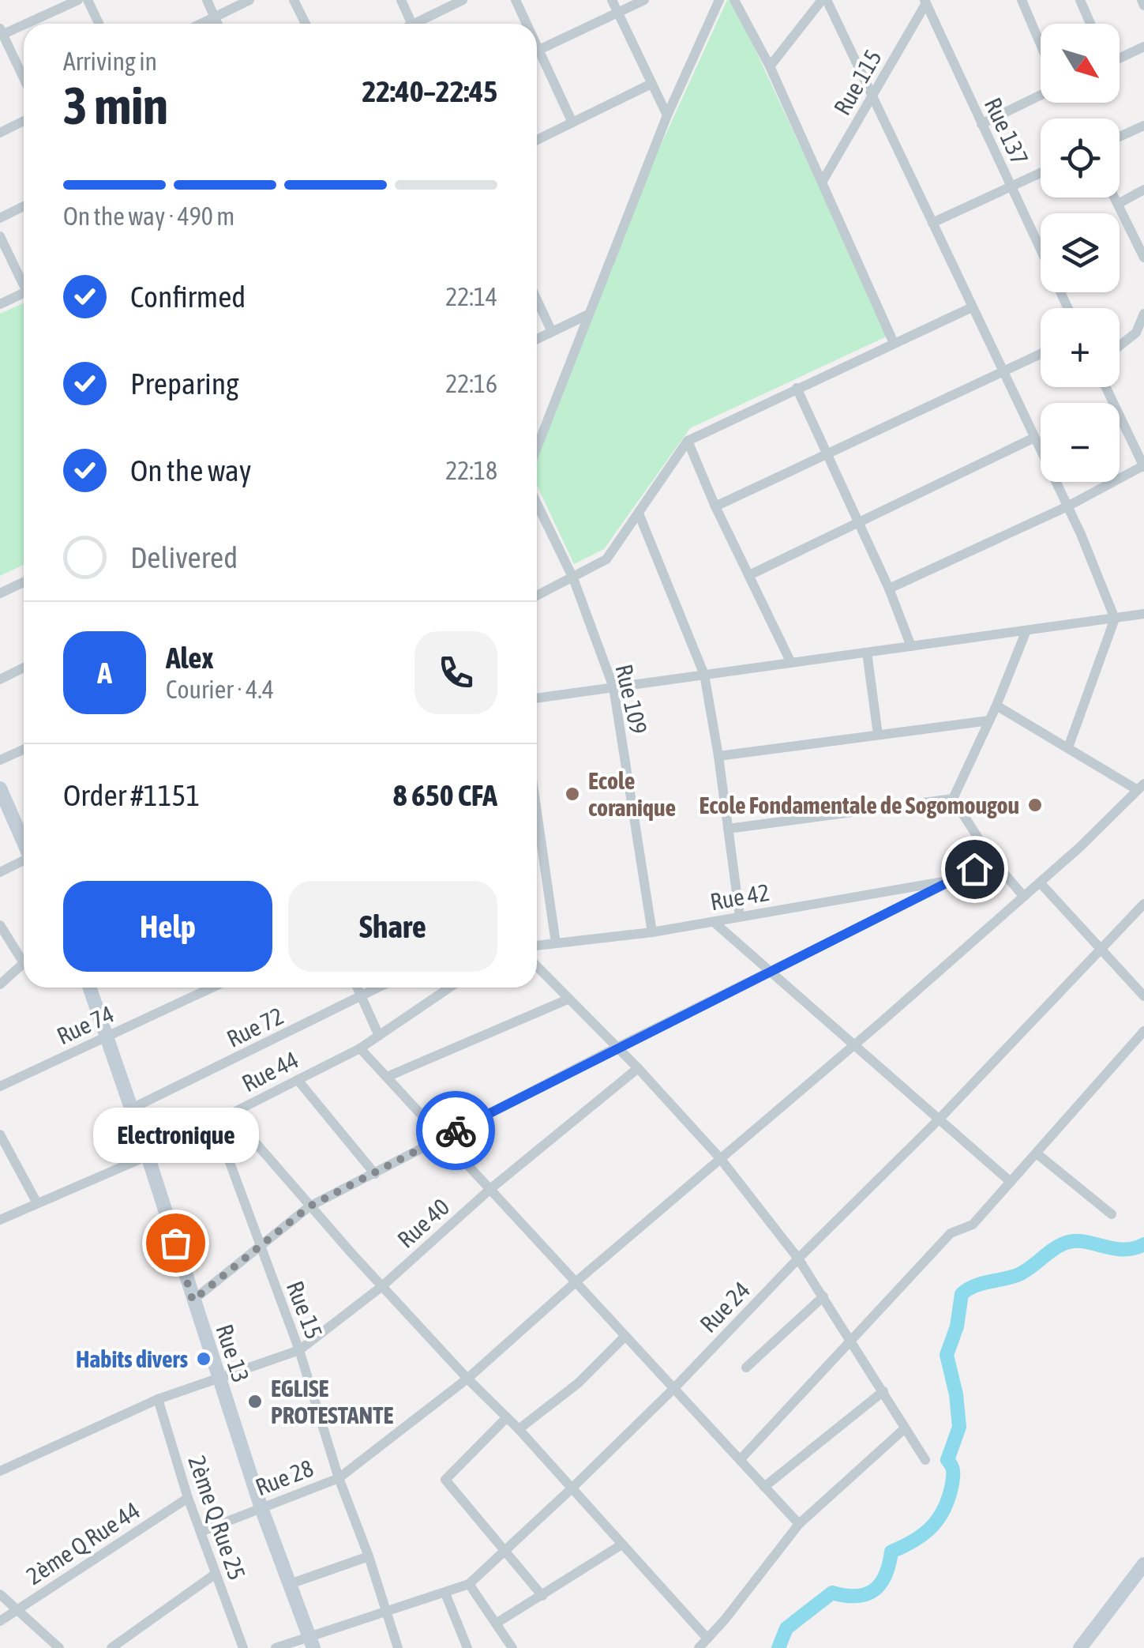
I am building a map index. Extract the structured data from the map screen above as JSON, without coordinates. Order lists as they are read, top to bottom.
{
  "streets": {
    "street": [
      "Rue 115",
      "Rue 137",
      "Rue 109",
      "Rue 42",
      "Rue 74",
      "Rue 72",
      "Rue 44",
      "Rue 40",
      "Rue 24",
      "Rue 15",
      "Rue 13",
      "Rue 28",
      "2ème Q Rue 25",
      "2ème Q Rue 44"
    ]
  },
  "crossings": [
    ["Rue 115", "Rue 137"],
    ["Rue 109", "Rue 42"],
    ["Rue 42", "Rue 15"],
    ["Rue 42", "Rue 13"],
    ["Rue 74", "Rue 13"],
    ["Rue 72", "Rue 13"],
    ["Rue 44", "Rue 15"],
    ["Rue 44", "Rue 13"],
    ["Rue 40", "Rue 15"],
    ["Rue 40", "Rue 13"],
    ["Rue 40", "2ème Q Rue 25"],
    ["Rue 24", "Rue 15"],
    ["Rue 24", "Rue 13"],
    ["Rue 15", "Rue 28"],
    ["Rue 13", "Rue 28"],
    ["Rue 28", "2ème Q Rue 25"],
    ["2ème Q Rue 25", "2ème Q Rue 44"]
  ],
  "places": [
    "Ecole coranique",
    "Ecole Fondamentale de Sogomougou",
    "Electronique",
    "Habits divers",
    "EGLISE PROTESTANTE"
  ],
  "north": "bottom right",
  "page": {
    "map_buttons": ["+", "−"],
    "heading": ["3 min", "Arriving in", "22:40–22:45"],
    "panel": [
      "Alex",
      "Courier · 4.4",
      "Order #1151",
      "8 650 CFA"
    ],
    "bar": "On the way · 490 m",
    "list": [
      ["Confirmed", "22:14"],
      ["Preparing", "22:16"],
      ["On the way", "22:18"],
      "Delivered"
    ],
    "round": "A",
    "buttons": ["Help", "Share"],
    "bubble": "Electronique"
  }
}
